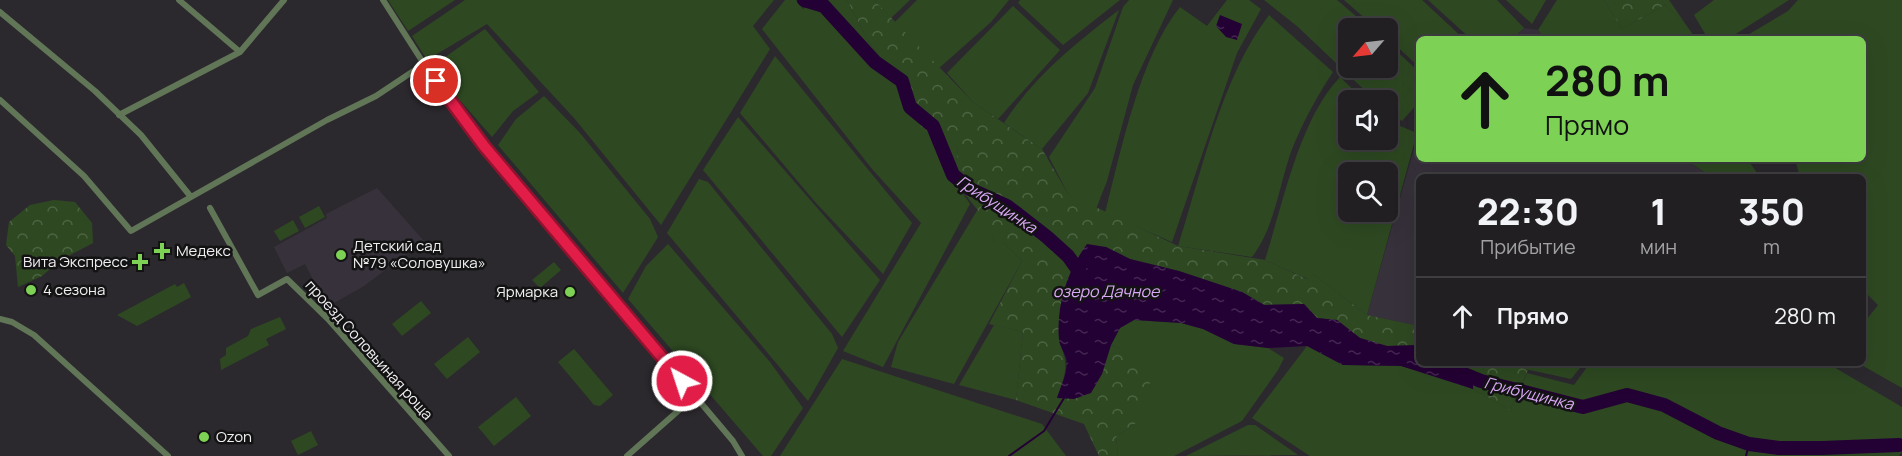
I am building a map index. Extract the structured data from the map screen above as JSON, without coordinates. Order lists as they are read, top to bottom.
{
  "streets": {
    "street": ["проезд Соловьиная роща"]
  },
  "water": ["Грибущинка", "озеро Дачное"],
  "places": {
    "health": ["Медекс", "Вита Экспресс"],
    "other": [
      "Детский сад №79 «Соловушка»",
      "4 сезона",
      "Ярмарка",
      "Ozon"
    ]
  },
  "north": "bottom left",
  "page": {
    "turn": ["280 m", "Прямо"],
    "eta": [
      "22:30",
      "Прибытие",
      "1",
      "мин",
      "350",
      "m"
    ],
    "list": [
      {
        "name": "Прямо",
        "value": "280 m"
      }
    ]
  }
}
